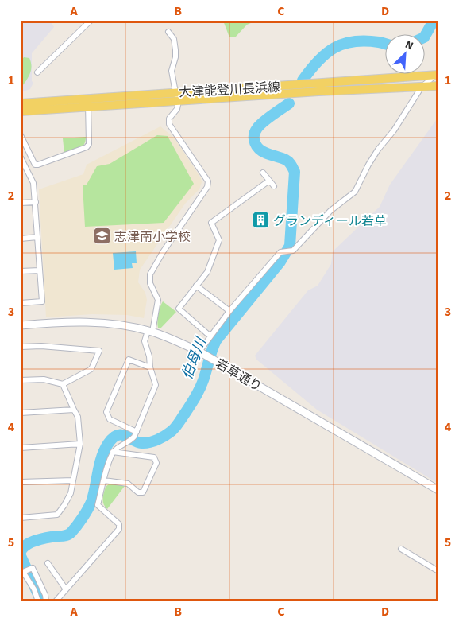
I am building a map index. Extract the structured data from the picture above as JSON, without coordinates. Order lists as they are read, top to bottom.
{
  "streets": {
    "main road": ["大津能登川長浜線"],
    "street": ["若草通り"]
  },
  "water": ["伯母川"],
  "places": {
    "building": ["グランディール若草"],
    "school or university": ["志津南小学校"]
  },
  "north": "top right",
  "grid": {
    "columns": [
      "A",
      "B",
      "C",
      "D"
    ],
    "rows": [
      "1",
      "2",
      "3",
      "4",
      "5"
    ]
  }
}
